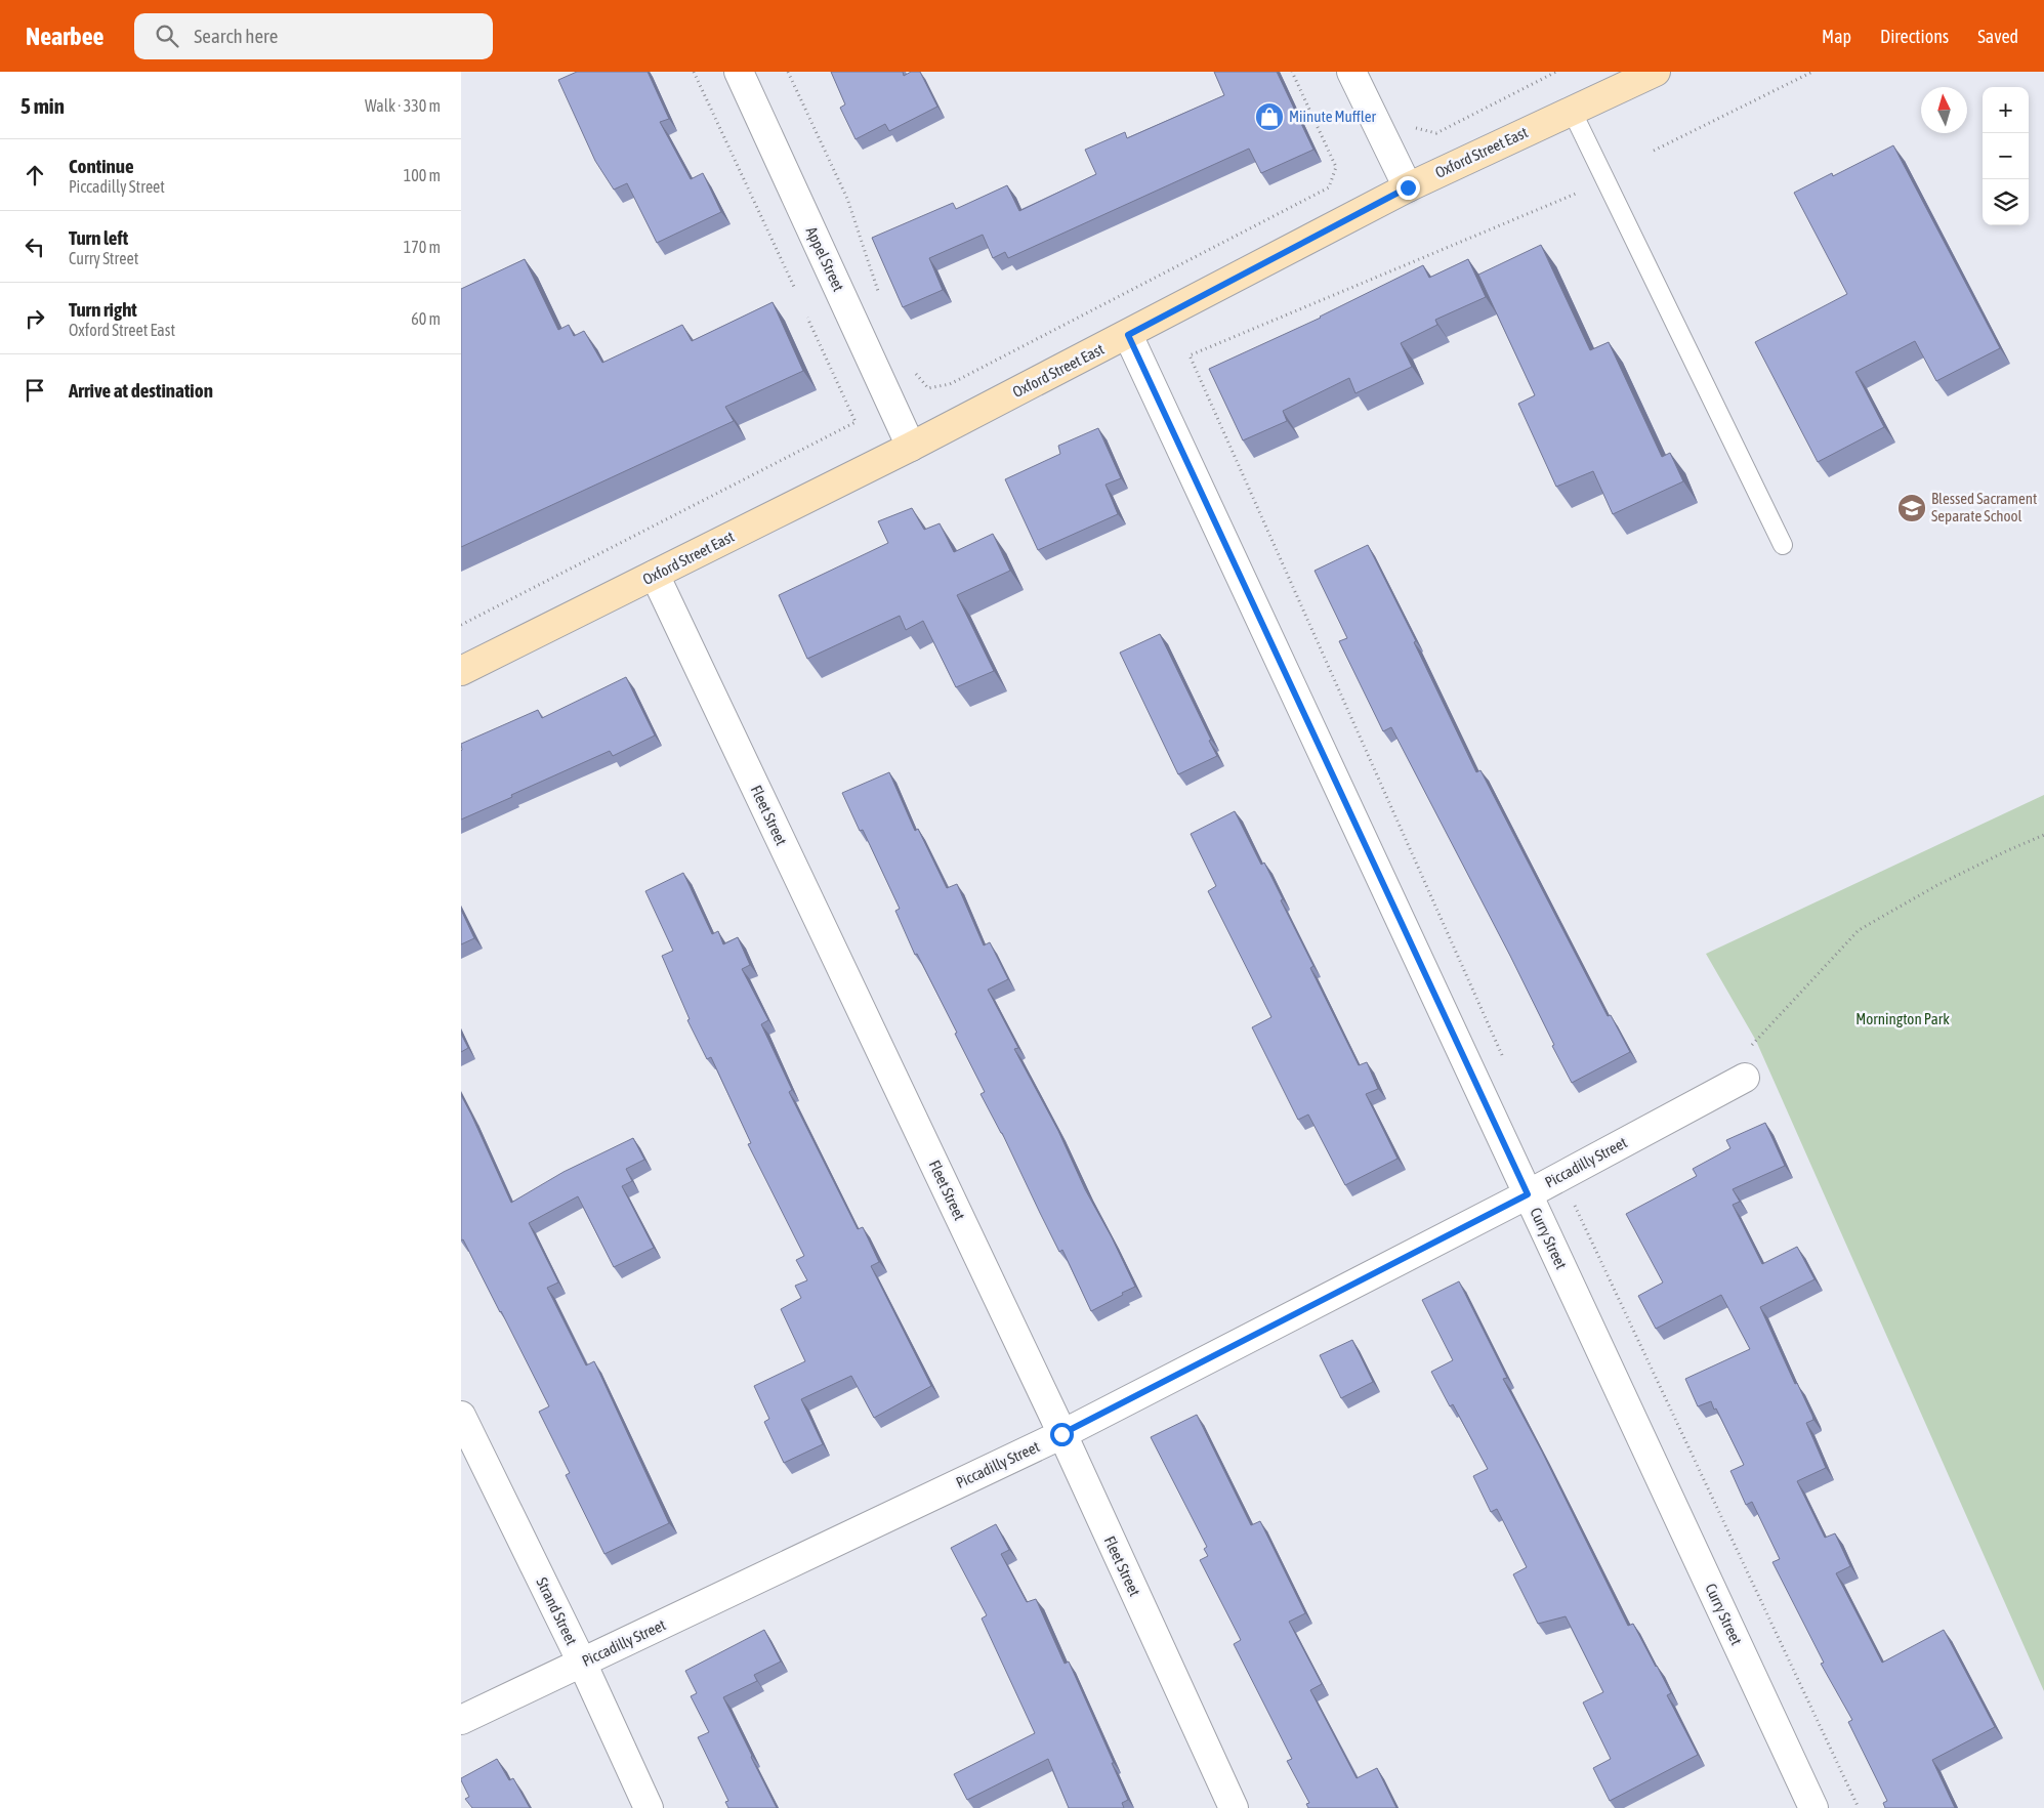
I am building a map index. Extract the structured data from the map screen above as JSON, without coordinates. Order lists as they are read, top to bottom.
{
  "streets": {
    "main road": ["Oxford Street East"],
    "street": [
      "Appel Street",
      "Fleet Street",
      "Piccadilly Street",
      "Curry Street",
      "Strand Street"
    ]
  },
  "crossings": [
    ["Oxford Street East", "Appel Street"],
    ["Oxford Street East", "Fleet Street"],
    ["Oxford Street East", "Curry Street"],
    ["Fleet Street", "Piccadilly Street"],
    ["Piccadilly Street", "Curry Street"],
    ["Piccadilly Street", "Strand Street"]
  ],
  "parks": ["Mornington Park"],
  "places": {
    "shop": ["Miinute Muffler"],
    "school or university": ["Blessed Sacrament Separate School"]
  },
  "north": "top",
  "page": {
    "header": "Nearbee",
    "search": "Search here",
    "nav": ["Map", "Directions", "Saved"],
    "heading": ["5 min", "Walk · 330 m"],
    "map_buttons": ["+", "−"],
    "list": [
      ["Continue", "Piccadilly Street", "100 m"],
      ["Turn left", "Curry Street", "170 m"],
      ["Turn right", "Oxford Street East", "60 m"],
      "Arrive at destination"
    ]
  }
}
